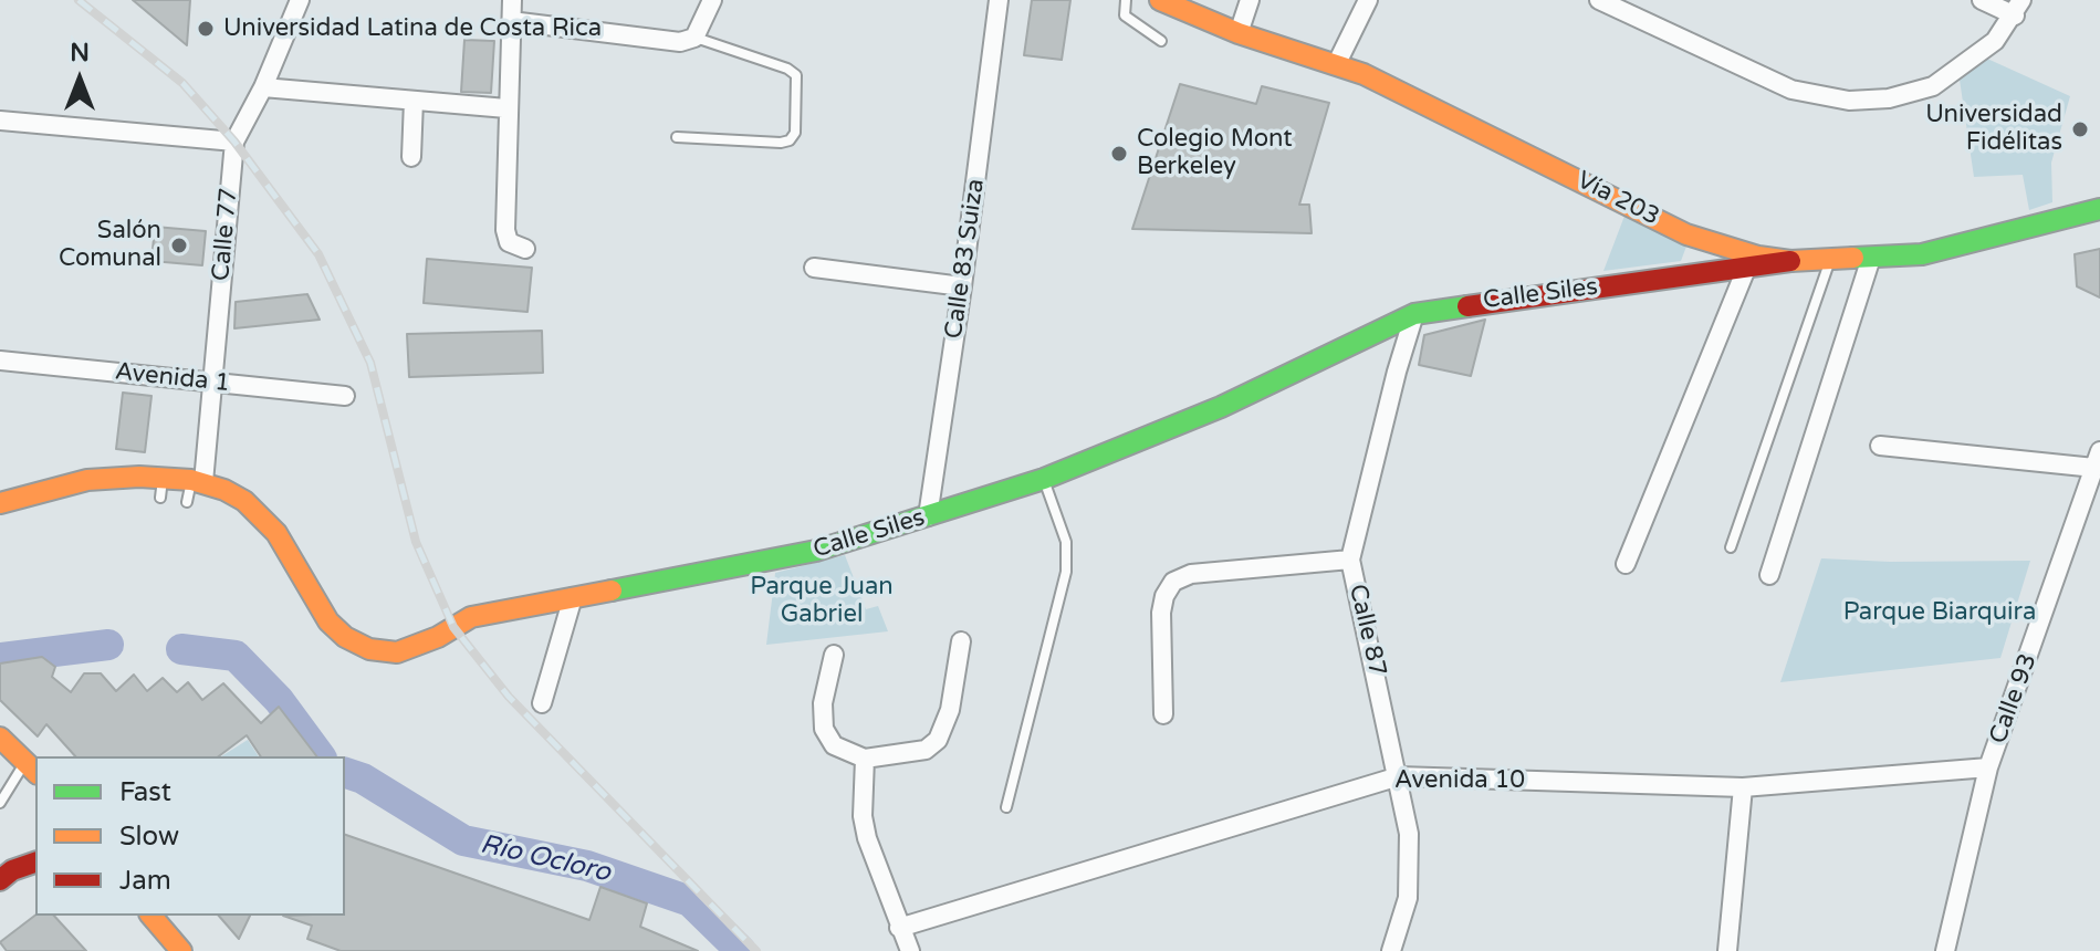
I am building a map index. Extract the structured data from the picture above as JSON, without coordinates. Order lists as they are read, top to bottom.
{
  "streets": {
    "main road": ["Vía 203", "Calle Siles"],
    "street": [
      "Calle 77",
      "Calle 83 Suiza",
      "Avenida 1",
      "Calle 87",
      "Calle 93",
      "Avenida 10"
    ]
  },
  "crossings": [
    ["Vía 203", "Calle Siles"],
    ["Calle 77", "Calle Siles"],
    ["Calle 77", "Avenida 1"],
    ["Calle 83 Suiza", "Calle Siles"],
    ["Calle Siles", "Calle 87"],
    ["Calle 87", "Avenida 10"],
    ["Calle 93", "Avenida 10"]
  ],
  "water": ["Río Ocloro"],
  "parks": ["Parque Juan Gabriel", "Parque Biarquira"],
  "places": [
    "Universidad Latina de Costa Rica",
    "Universidad Fidélitas",
    "Colegio Mont Berkeley",
    "Salón Comunal"
  ],
  "legend": ["Fast", "Slow", "Jam"],
  "north": "top"
}
